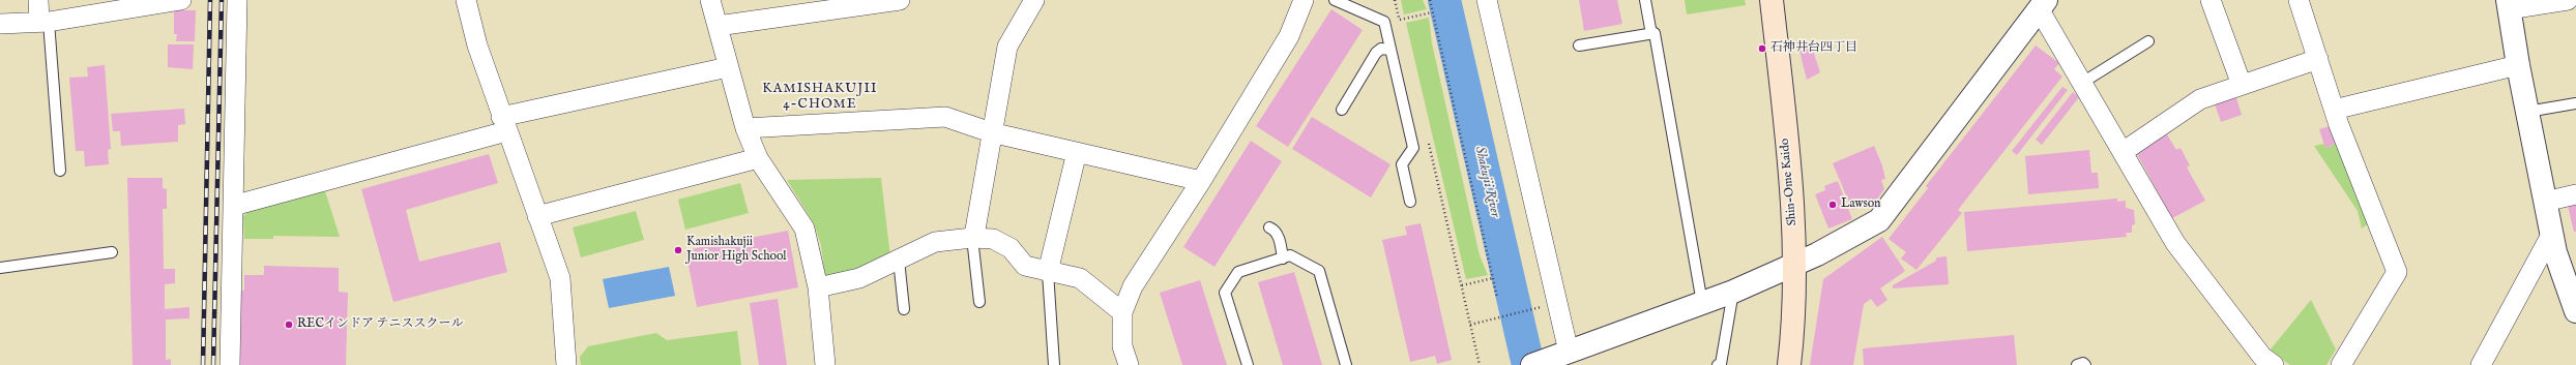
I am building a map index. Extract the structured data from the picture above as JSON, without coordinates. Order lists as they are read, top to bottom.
{
  "streets": {
    "main road": ["Shin-Ome Kaido"]
  },
  "districts": ["KAMISHAKUJII 4-CHOME"],
  "water": ["Shakujii River"],
  "places": [
    "石神井台四丁目",
    "Lawson",
    "Kamishakujii Junior High School",
    "RECインドア テニススクール"
  ]
}
